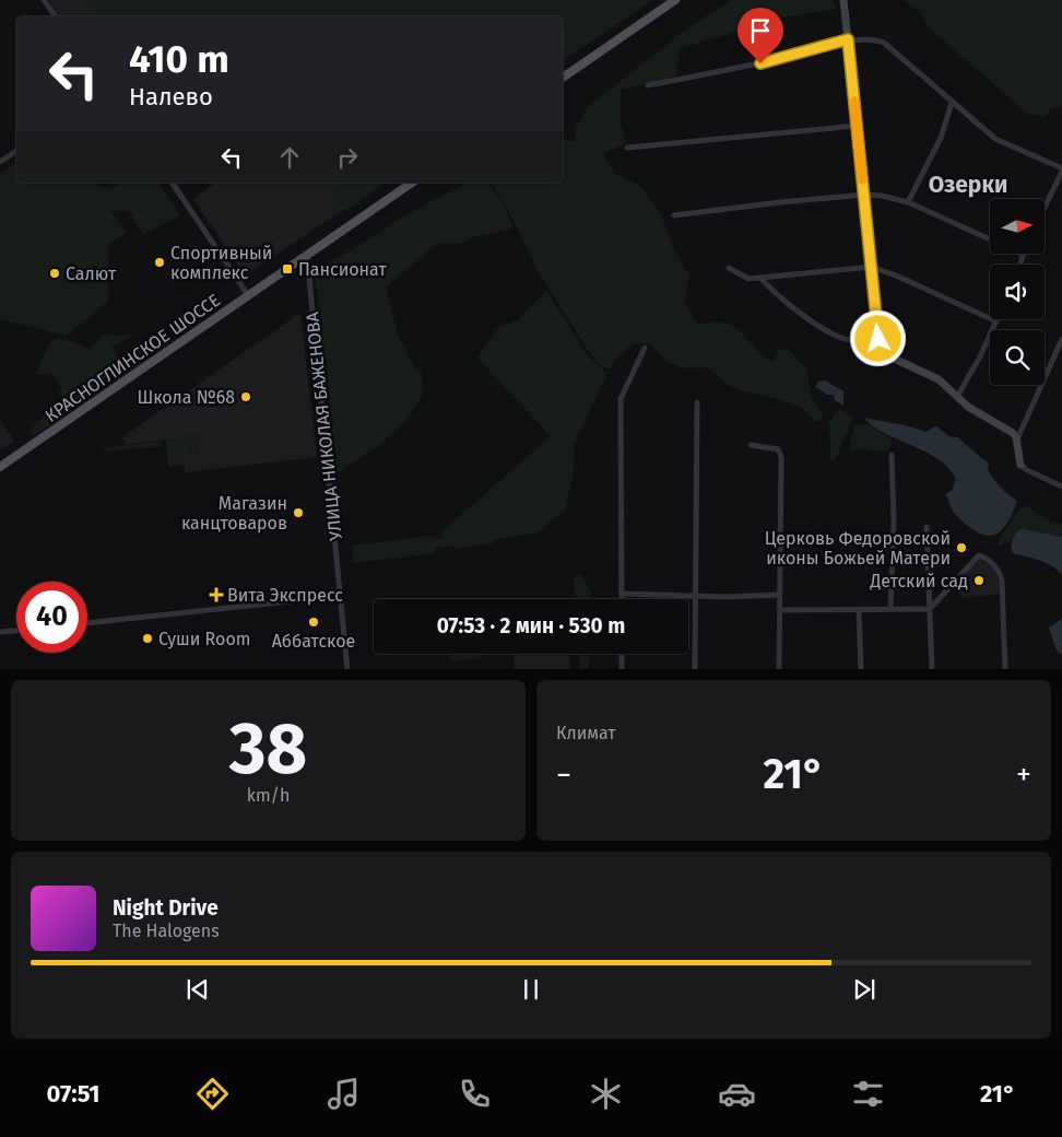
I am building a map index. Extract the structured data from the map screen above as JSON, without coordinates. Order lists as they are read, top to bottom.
{
  "streets": {
    "main road": ["КРАСНОГЛИНСКОЕ ШОССЕ"],
    "street": ["УЛИЦА НИКОЛАЯ БАЖЕНОВА"]
  },
  "crossings": [
    ["КРАСНОГЛИНСКОЕ ШОССЕ", "УЛИЦА НИКОЛАЯ БАЖЕНОВА"]
  ],
  "districts": ["Озерки"],
  "places": {
    "other": [
      "Спортивный комплекс",
      "Салют",
      "Школа №68",
      "Магазин канцтоваров",
      "Церковь Федоровской иконы Божьей Матери",
      "Детский сад",
      "Аббатское",
      "Суши Room"
    ],
    "transit": ["Пансионат"],
    "health": ["Вита Экспресс"]
  },
  "north": "right",
  "page": {
    "turn": ["410 m", "Налево"],
    "limit": "40",
    "trip": "07:53 · 2 мин · 530 m",
    "tile": [
      ["38", "km/h"],
      "Климат"
    ],
    "heat": ["−", "21°", "+"],
    "song": ["Night Drive", "The Halogens"],
    "tabs": ["07:51", "21°"]
  }
}
